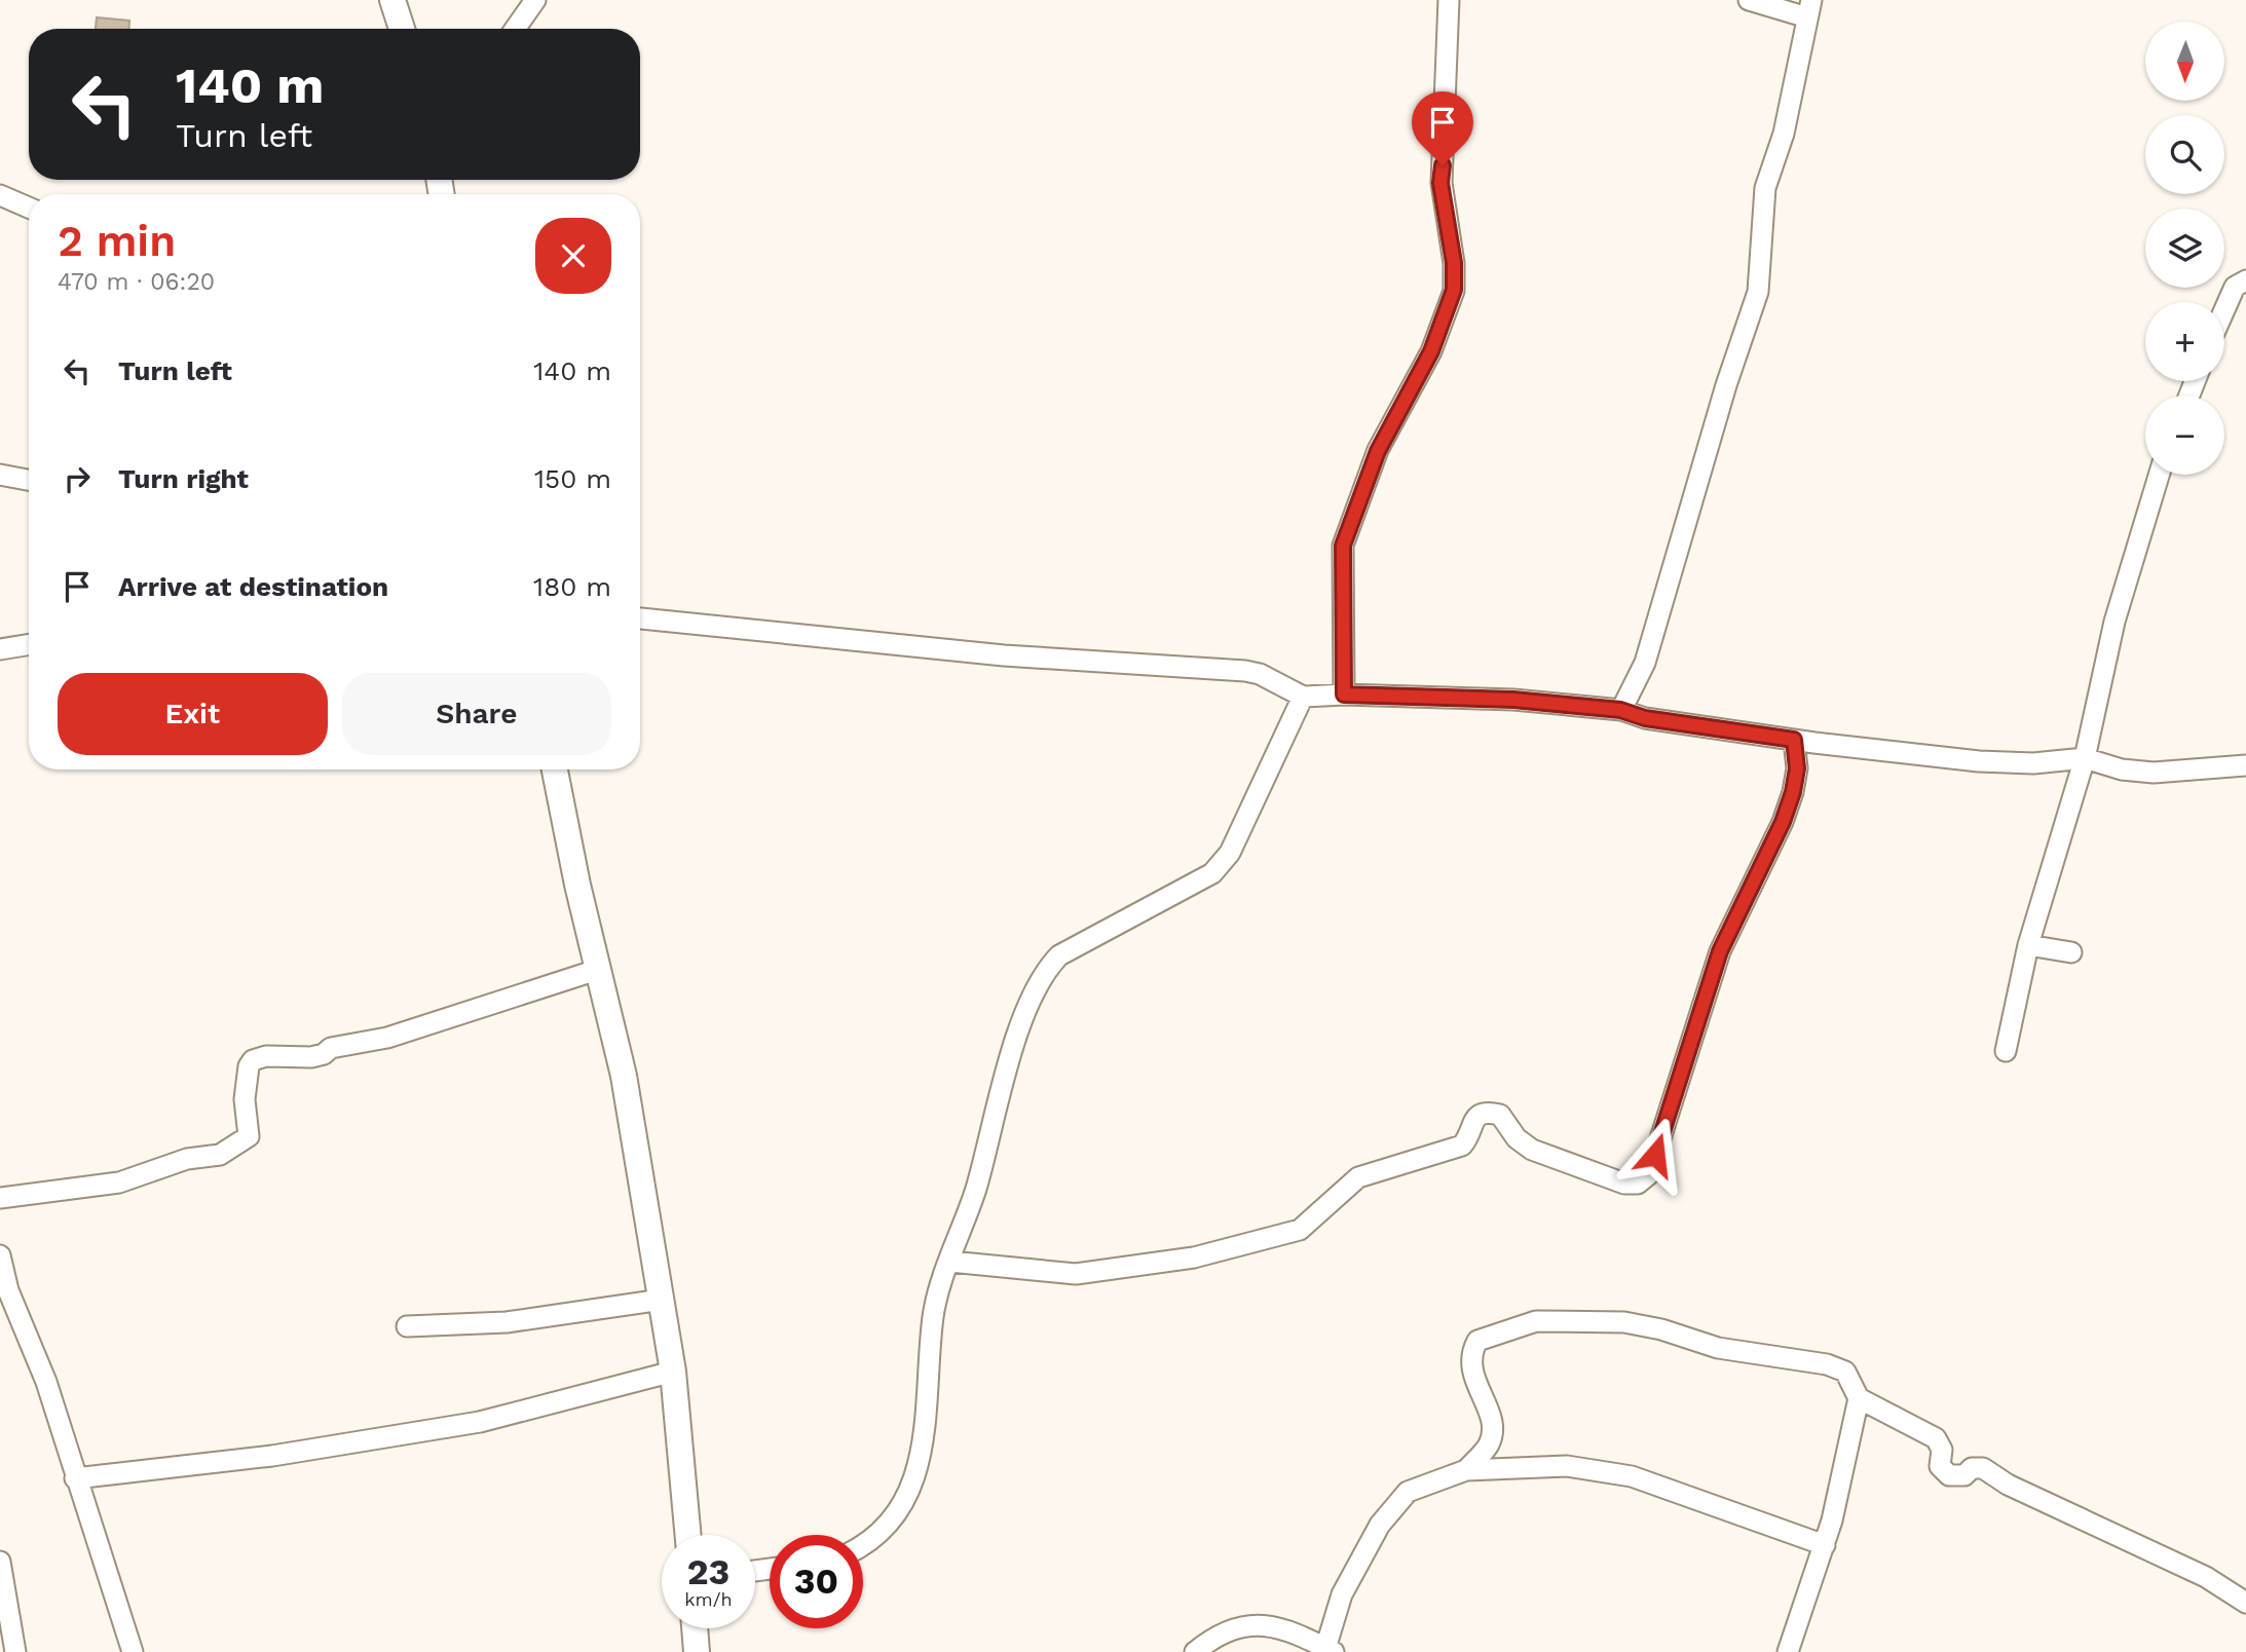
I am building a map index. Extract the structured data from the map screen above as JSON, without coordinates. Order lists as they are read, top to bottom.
{
  "north": "bottom",
  "page": {
    "map_buttons": ["+", "−"],
    "turn": ["140 m", "Turn left"],
    "heading": ["2 min", "470 m · 06:20"],
    "list": [
      {
        "name": "Turn left",
        "value": "140 m"
      },
      {
        "name": "Turn right",
        "value": "150 m"
      },
      {
        "name": "Arrive at destination",
        "value": "180 m"
      }
    ],
    "buttons": ["Exit", "Share"],
    "speed": "23 km/h",
    "limit": "30"
  }
}
